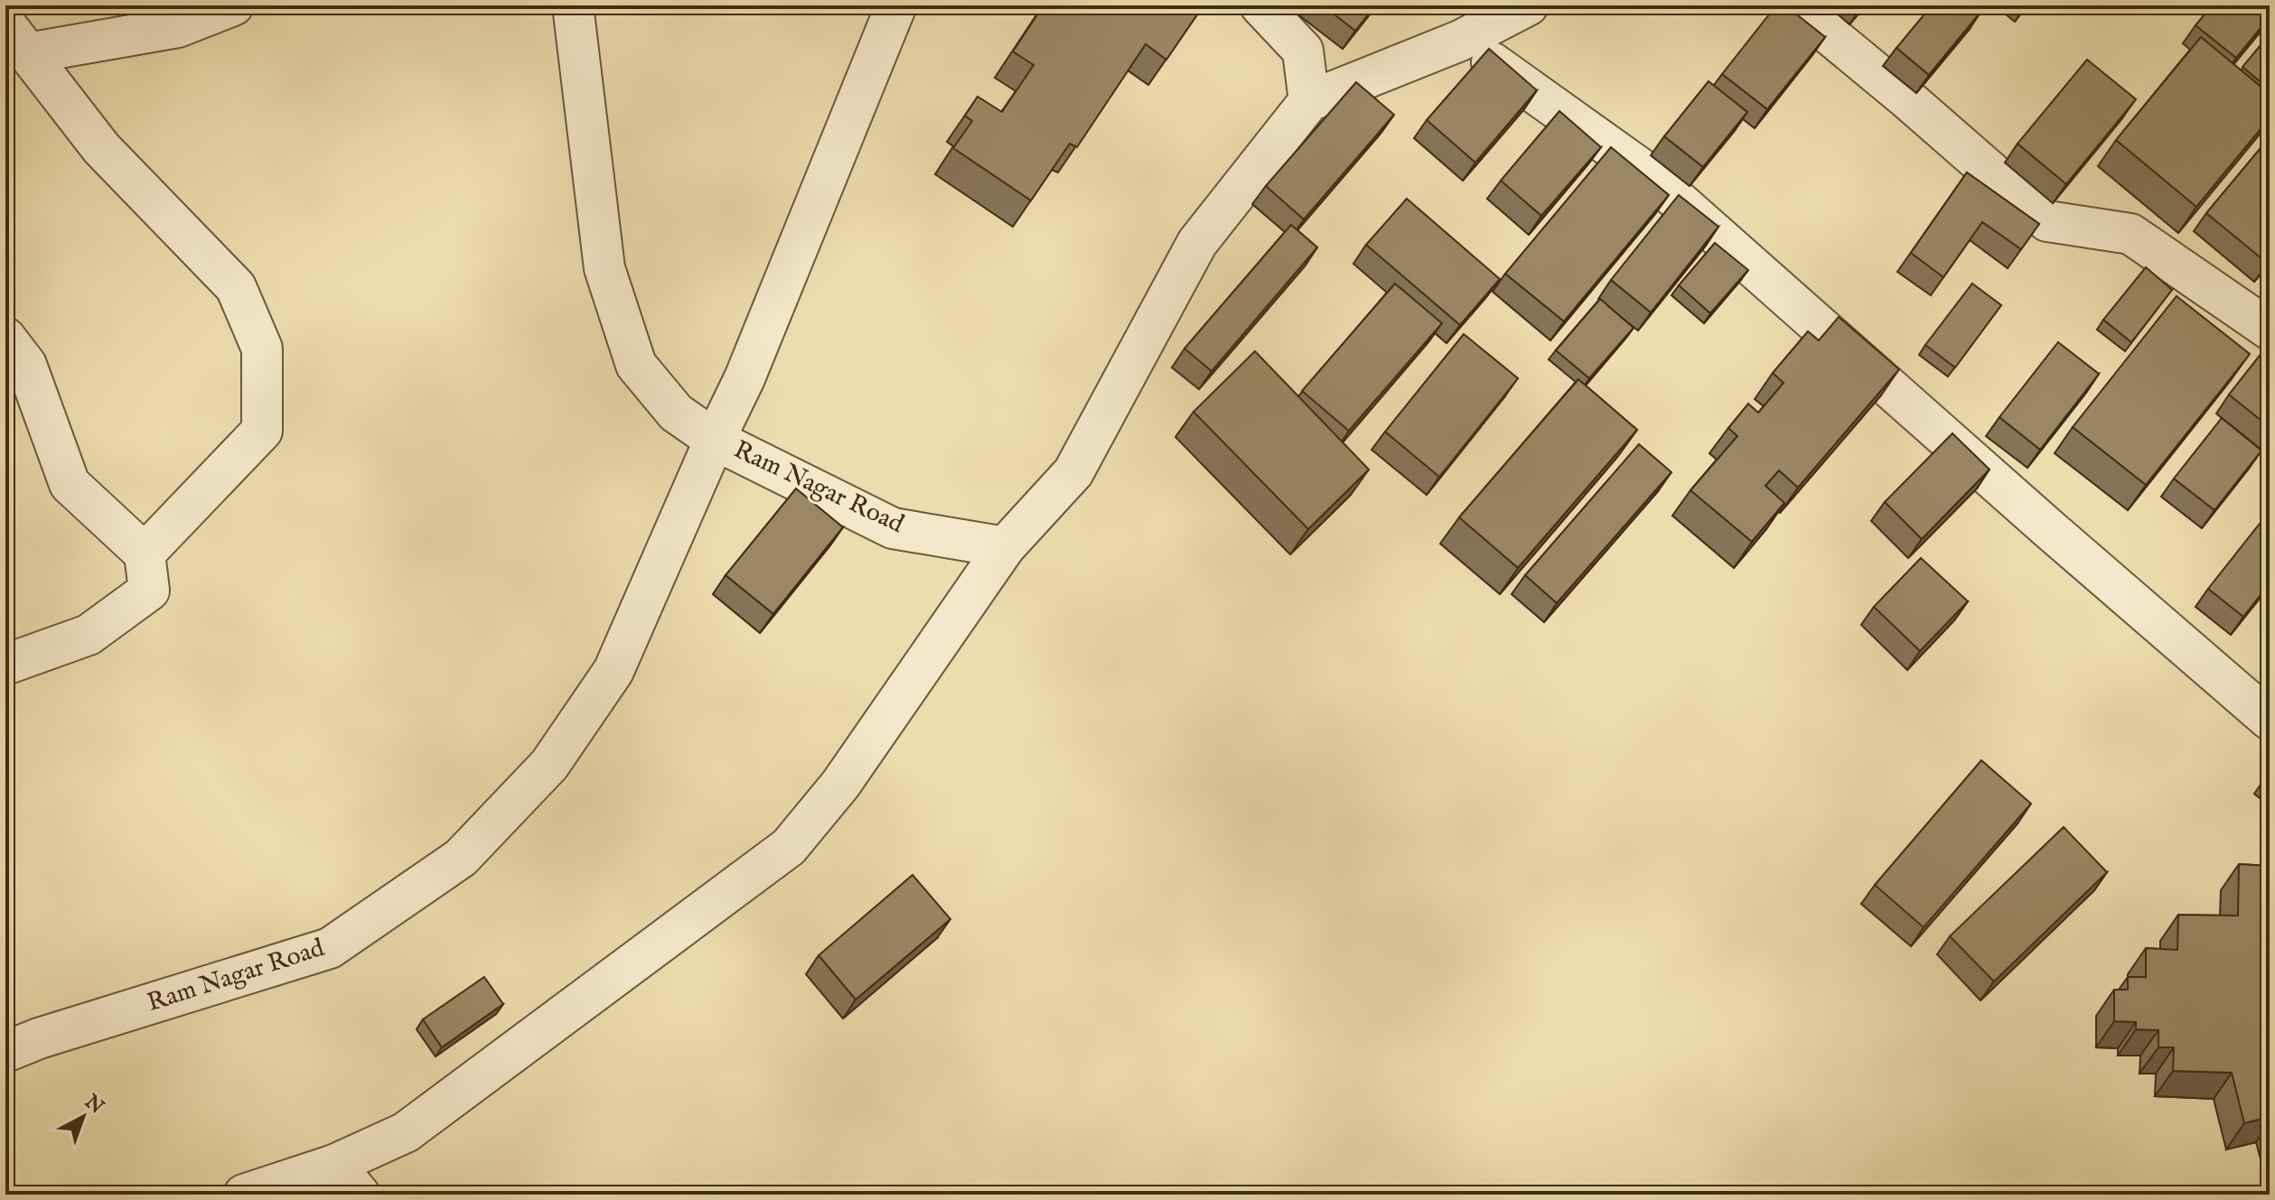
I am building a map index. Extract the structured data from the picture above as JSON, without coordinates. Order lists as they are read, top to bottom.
{
  "streets": {
    "street": ["Ram Nagar Road"]
  },
  "north": "top right"
}
